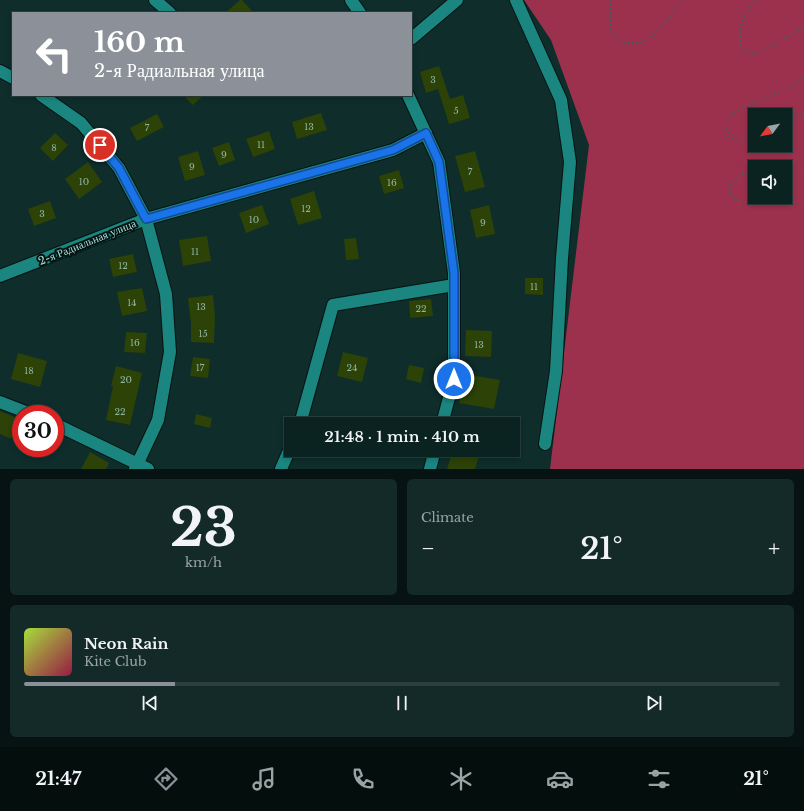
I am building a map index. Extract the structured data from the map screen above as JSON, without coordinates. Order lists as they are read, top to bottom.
{
  "streets": {
    "street": ["2-я Радиальная улица"]
  },
  "house_numbers": [
    "3",
    "5",
    "13",
    "7",
    "11",
    "8",
    "9",
    "9",
    "7",
    "10",
    "16",
    "12",
    "3",
    "10",
    "9",
    "11",
    "12",
    "11",
    "14",
    "13",
    "22",
    "15",
    "16",
    "13",
    "17",
    "24",
    "18",
    "20",
    "22"
  ],
  "north": "bottom left",
  "page": {
    "turn": ["160 m", "2-я Радиальная улица"],
    "limit": "30",
    "trip": "21:48 · 1 min · 410 m",
    "tile": [
      ["23", "km/h"],
      "Climate"
    ],
    "heat": ["−", "21°", "+"],
    "song": ["Neon Rain", "Kite Club"],
    "tabs": ["21:47", "21°"]
  }
}
